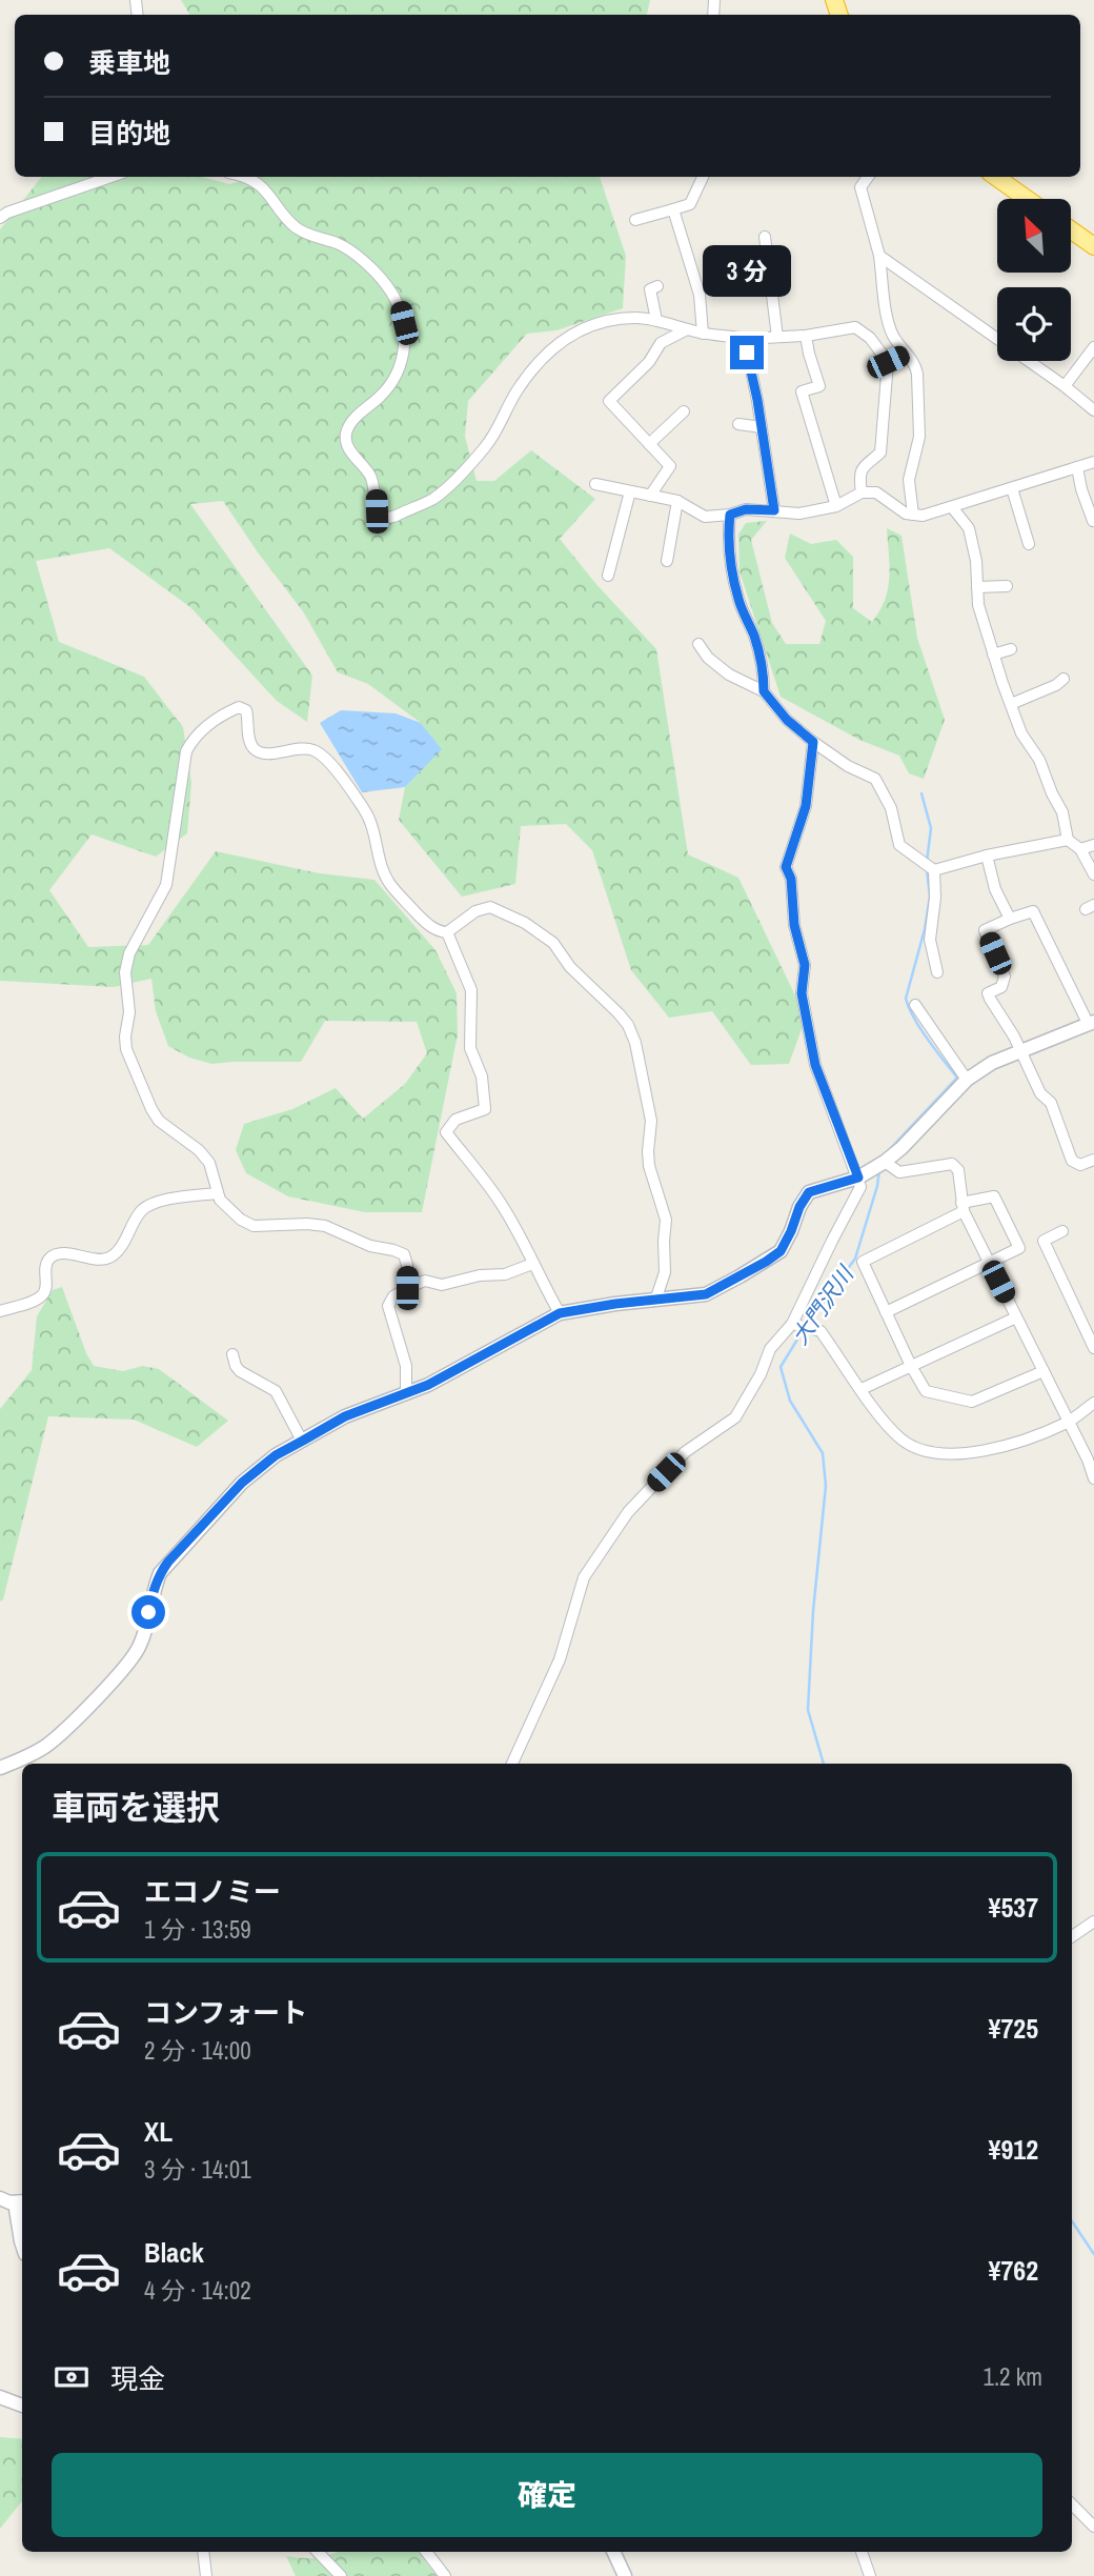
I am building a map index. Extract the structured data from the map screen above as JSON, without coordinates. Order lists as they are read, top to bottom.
{
  "water": ["大門沢川"],
  "north": "top left",
  "page": {
    "banner": ["乗車地", "目的地"],
    "bubble": "3 分",
    "heading": "車両を選択",
    "list": [
      {
        "name": "エコノミー",
        "note": "1 分 · 13:59",
        "value": "¥537"
      },
      {
        "name": "コンフォート",
        "note": "2 分 · 14:00",
        "value": "¥725"
      },
      {
        "name": "XL",
        "note": "3 分 · 14:01",
        "value": "¥912"
      },
      {
        "name": "Black",
        "note": "4 分 · 14:02",
        "value": "¥762"
      }
    ],
    "pay": ["現金", "1.2 km"],
    "buttons": "確定"
  }
}
